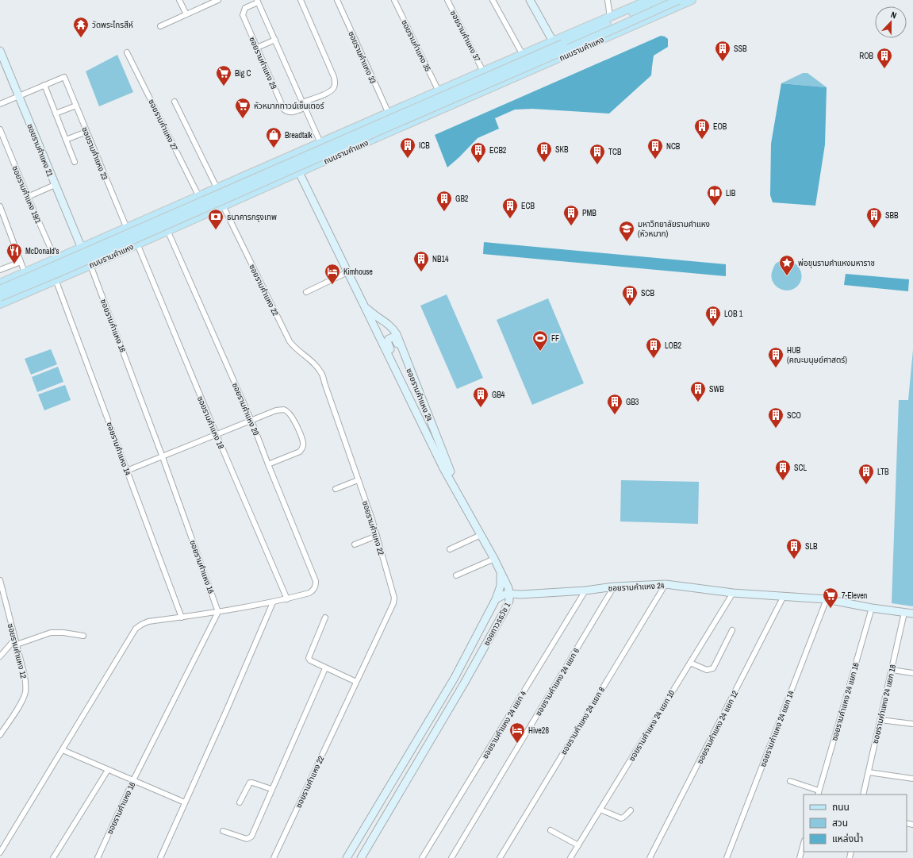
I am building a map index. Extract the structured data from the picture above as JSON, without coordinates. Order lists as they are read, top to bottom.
{
  "streets": {
    "main road": [
      "ถนนรามคำแหง",
      "ซอยรามคำแหง 21",
      "ซอยรามคำแหง 24",
      "ซอยถาวรธวัช 1"
    ],
    "street": [
      "ซอยรามคำแหง 37",
      "ซอยรามคำแหง 35",
      "ซอยรามคำแหง 33",
      "ซอยรามคำแหง 29",
      "ซอยรามคำแหง 27",
      "ซอยรามคำแหง 23",
      "ซอยรามคำแหง 19/1",
      "ซอยรามคำแหง 22",
      "ซอยรามคำแหง 16",
      "ซอยรามคำแหง 20",
      "ซอยรามคำแหง 18",
      "ซอยรามคำแหง 14",
      "ซอยรามคำแหง 12",
      "ซอยรามคำแหง 24 แยก 6",
      "ซอยรามคำแหง 24 แยก 16",
      "ซอยรามคำแหง 24 แยก 18",
      "ซอยรามคำแหง 24 แยก 8",
      "ซอยรามคำแหง 24 แยก 4",
      "ซอยรามคำแหง 24 แยก 10",
      "ซอยรามคำแหง 24 แยก 12",
      "ซอยรามคำแหง 24 แยก 14"
    ]
  },
  "crossings": [
    ["ถนนรามคำแหง", "ซอยรามคำแหง 22"],
    ["ถนนรามคำแหง", "ซอยรามคำแหง 16"],
    ["ถนนรามคำแหง", "ซอยรามคำแหง 24"],
    ["ถนนรามคำแหง", "ซอยรามคำแหง 20"],
    ["ถนนรามคำแหง", "ซอยรามคำแหง 18"],
    ["ถนนรามคำแหง", "ซอยรามคำแหง 14"],
    ["ซอยรามคำแหง 24", "ซอยถาวรธวัช 1"],
    ["ซอยรามคำแหง 24", "ซอยรามคำแหง 24 แยก 6"],
    ["ซอยรามคำแหง 24", "ซอยรามคำแหง 24 แยก 16"],
    ["ซอยรามคำแหง 24", "ซอยรามคำแหง 24 แยก 18"],
    ["ซอยรามคำแหง 24", "ซอยรามคำแหง 24 แยก 8"],
    ["ซอยรามคำแหง 24", "ซอยรามคำแหง 24 แยก 4"],
    ["ซอยรามคำแหง 24", "ซอยรามคำแหง 24 แยก 10"],
    ["ซอยรามคำแหง 24", "ซอยรามคำแหง 24 แยก 12"],
    ["ซอยรามคำแหง 24", "ซอยรามคำแหง 24 แยก 14"],
    ["ซอยรามคำแหง 20", "ซอยรามคำแหง 18"]
  ],
  "places": {
    "temple": ["วัดพระไกรสีห์"],
    "building": [
      "SSB",
      "ROB",
      "EOB",
      "ICB",
      "NCB",
      "SKB",
      "ECB2",
      "TCB",
      "GB2",
      "ECB",
      "PMB",
      "SBB",
      "NB14",
      "SCB",
      "LOB 1",
      "LOB2",
      "HUB (คณะมนุษย์ศาสตร์)",
      "SWB",
      "GB4",
      "GB3",
      "SCO",
      "SCL",
      "LTB",
      "SLB"
    ],
    "supermarket": ["Big C", "หัวหมากทาวน์เซ็นเตอร์", "7-Eleven"],
    "shop": ["Breadtalk"],
    "library": ["LIB"],
    "bank": ["ธนาคารกรุงเทพ"],
    "school or university": ["มหาวิทยาลัยรามคำแหง (หัวหมาก)"],
    "restaurant": ["McDonald's"],
    "place": ["พ่อขุนรามคำแหงมหาราช"],
    "hotel": ["Kimhouse", "Hive28"],
    "sports": ["FF"]
  },
  "legend": ["ถนน", "สวน", "แหล่งน้ำ"],
  "north": "top"
}
